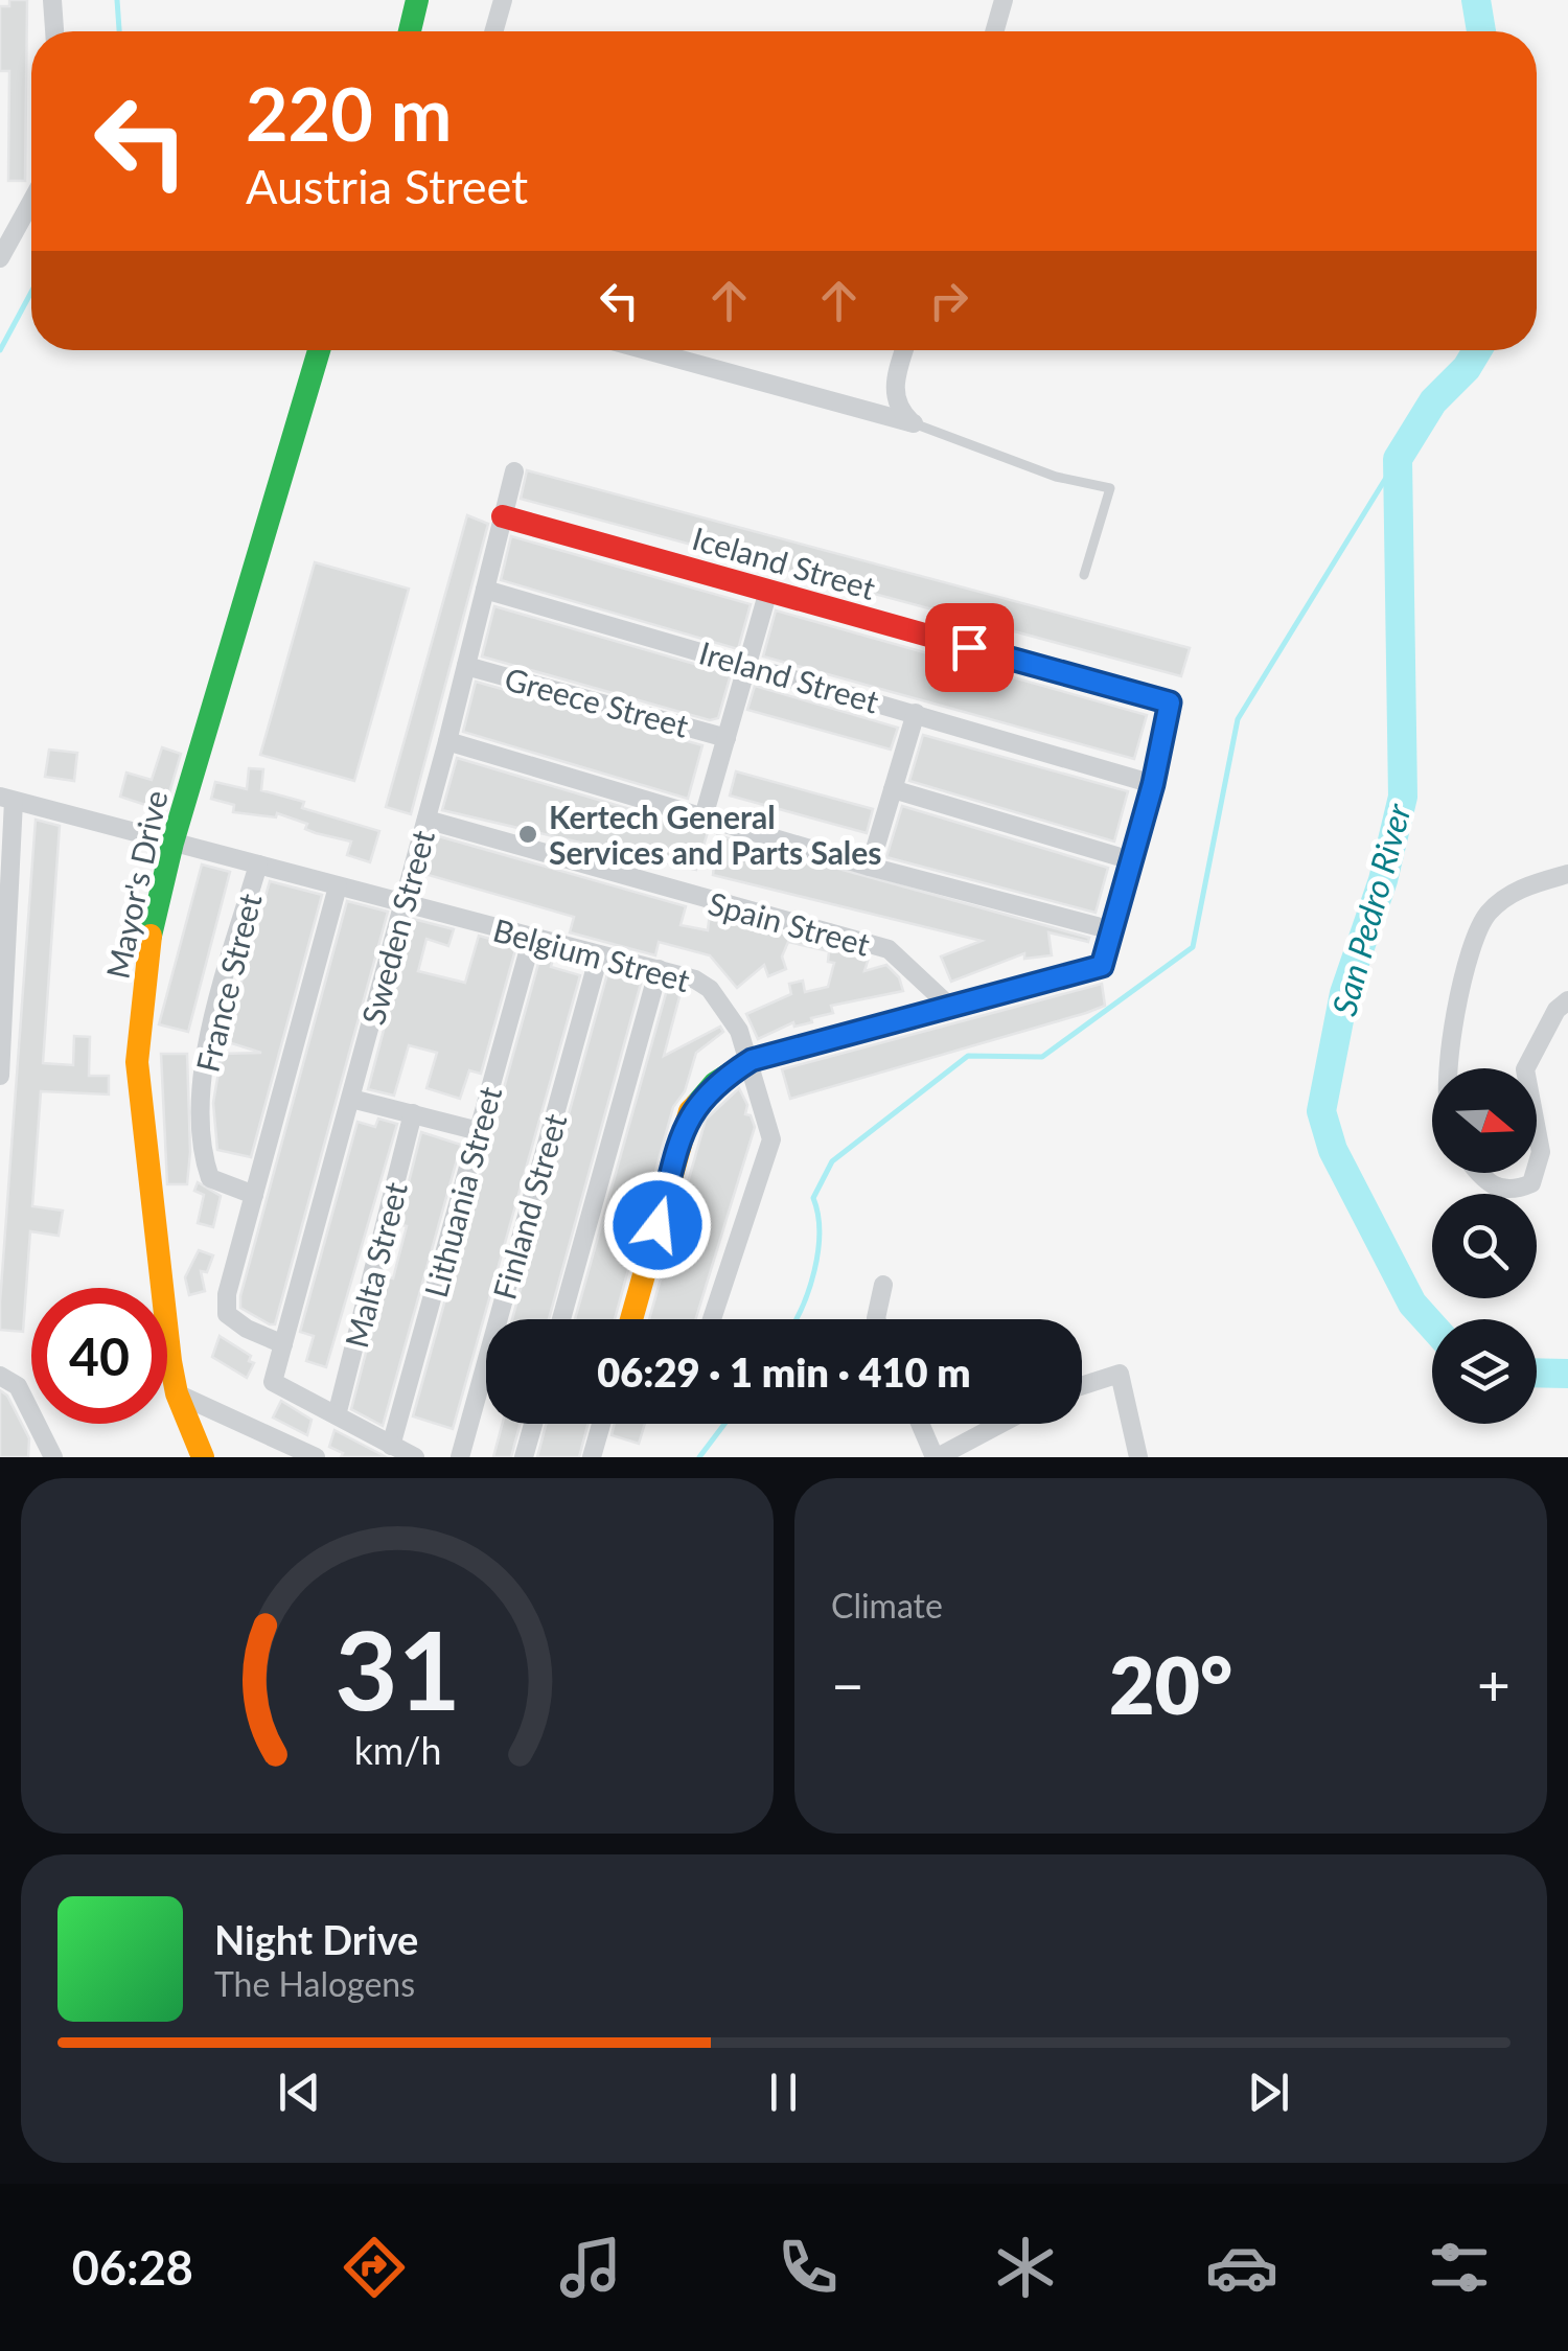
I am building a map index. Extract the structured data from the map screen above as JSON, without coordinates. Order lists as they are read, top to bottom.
{
  "streets": {
    "street": [
      "Iceland Street",
      "Ireland Street",
      "Greece Street",
      "Mayor's Drive",
      "Spain Street",
      "Sweden Street",
      "Belgium Street",
      "France Street",
      "Lithuania Street",
      "Finland Street",
      "Malta Street"
    ]
  },
  "crossings": [
    ["Iceland Street", "Ireland Street"],
    ["Iceland Street", "Sweden Street"],
    ["Ireland Street", "Sweden Street"],
    ["Greece Street", "Sweden Street"],
    ["Mayor's Drive", "Belgium Street"],
    ["Spain Street", "Sweden Street"],
    ["Sweden Street", "Belgium Street"],
    ["Sweden Street", "Malta Street"],
    ["Belgium Street", "France Street"],
    ["Belgium Street", "Lithuania Street"],
    ["Belgium Street", "Finland Street"]
  ],
  "water": ["San Pedro River"],
  "places": ["Kertech General Services and Parts Sales"],
  "north": "right",
  "page": {
    "turn": ["220 m", "Austria Street"],
    "limit": "40",
    "trip": "06:29 · 1 min · 410 m",
    "tile": "Climate",
    "heat": ["−", "20°", "+"],
    "song": ["Night Drive", "The Halogens"],
    "tabs": "06:28",
    "gauge": ["31", "km/h"]
  }
}
